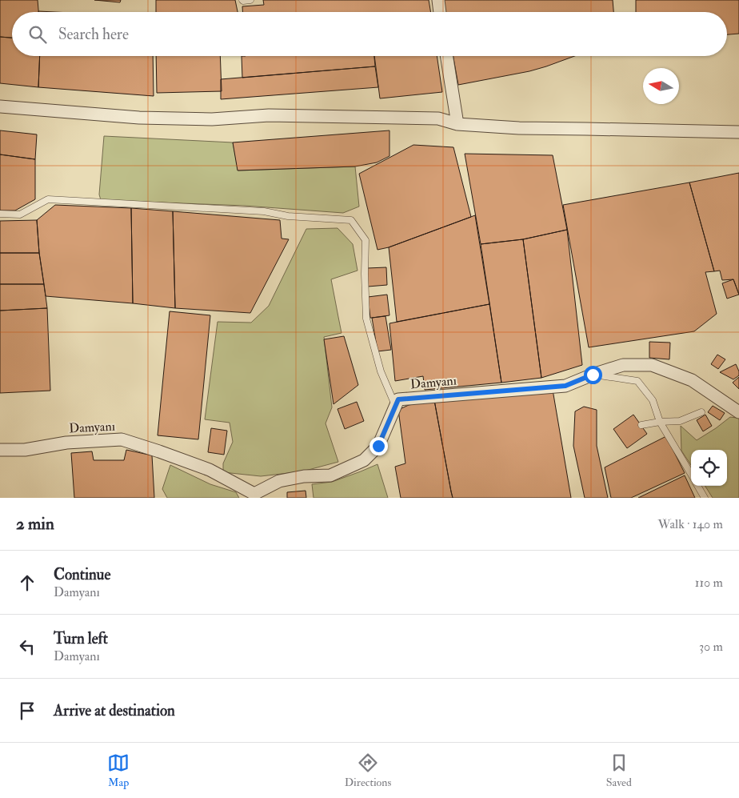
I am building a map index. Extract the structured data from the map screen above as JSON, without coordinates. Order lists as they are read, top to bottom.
{
  "streets": {
    "street": ["Damyanı"]
  },
  "north": "left",
  "page": {
    "search": "Search here",
    "heading": ["2 min", "Walk · 140 m"],
    "list": [
      ["Continue", "Damyanı", "110 m"],
      ["Turn left", "Damyanı", "30 m"],
      "Arrive at destination"
    ],
    "nav": ["Map", "Directions", "Saved"]
  }
}
